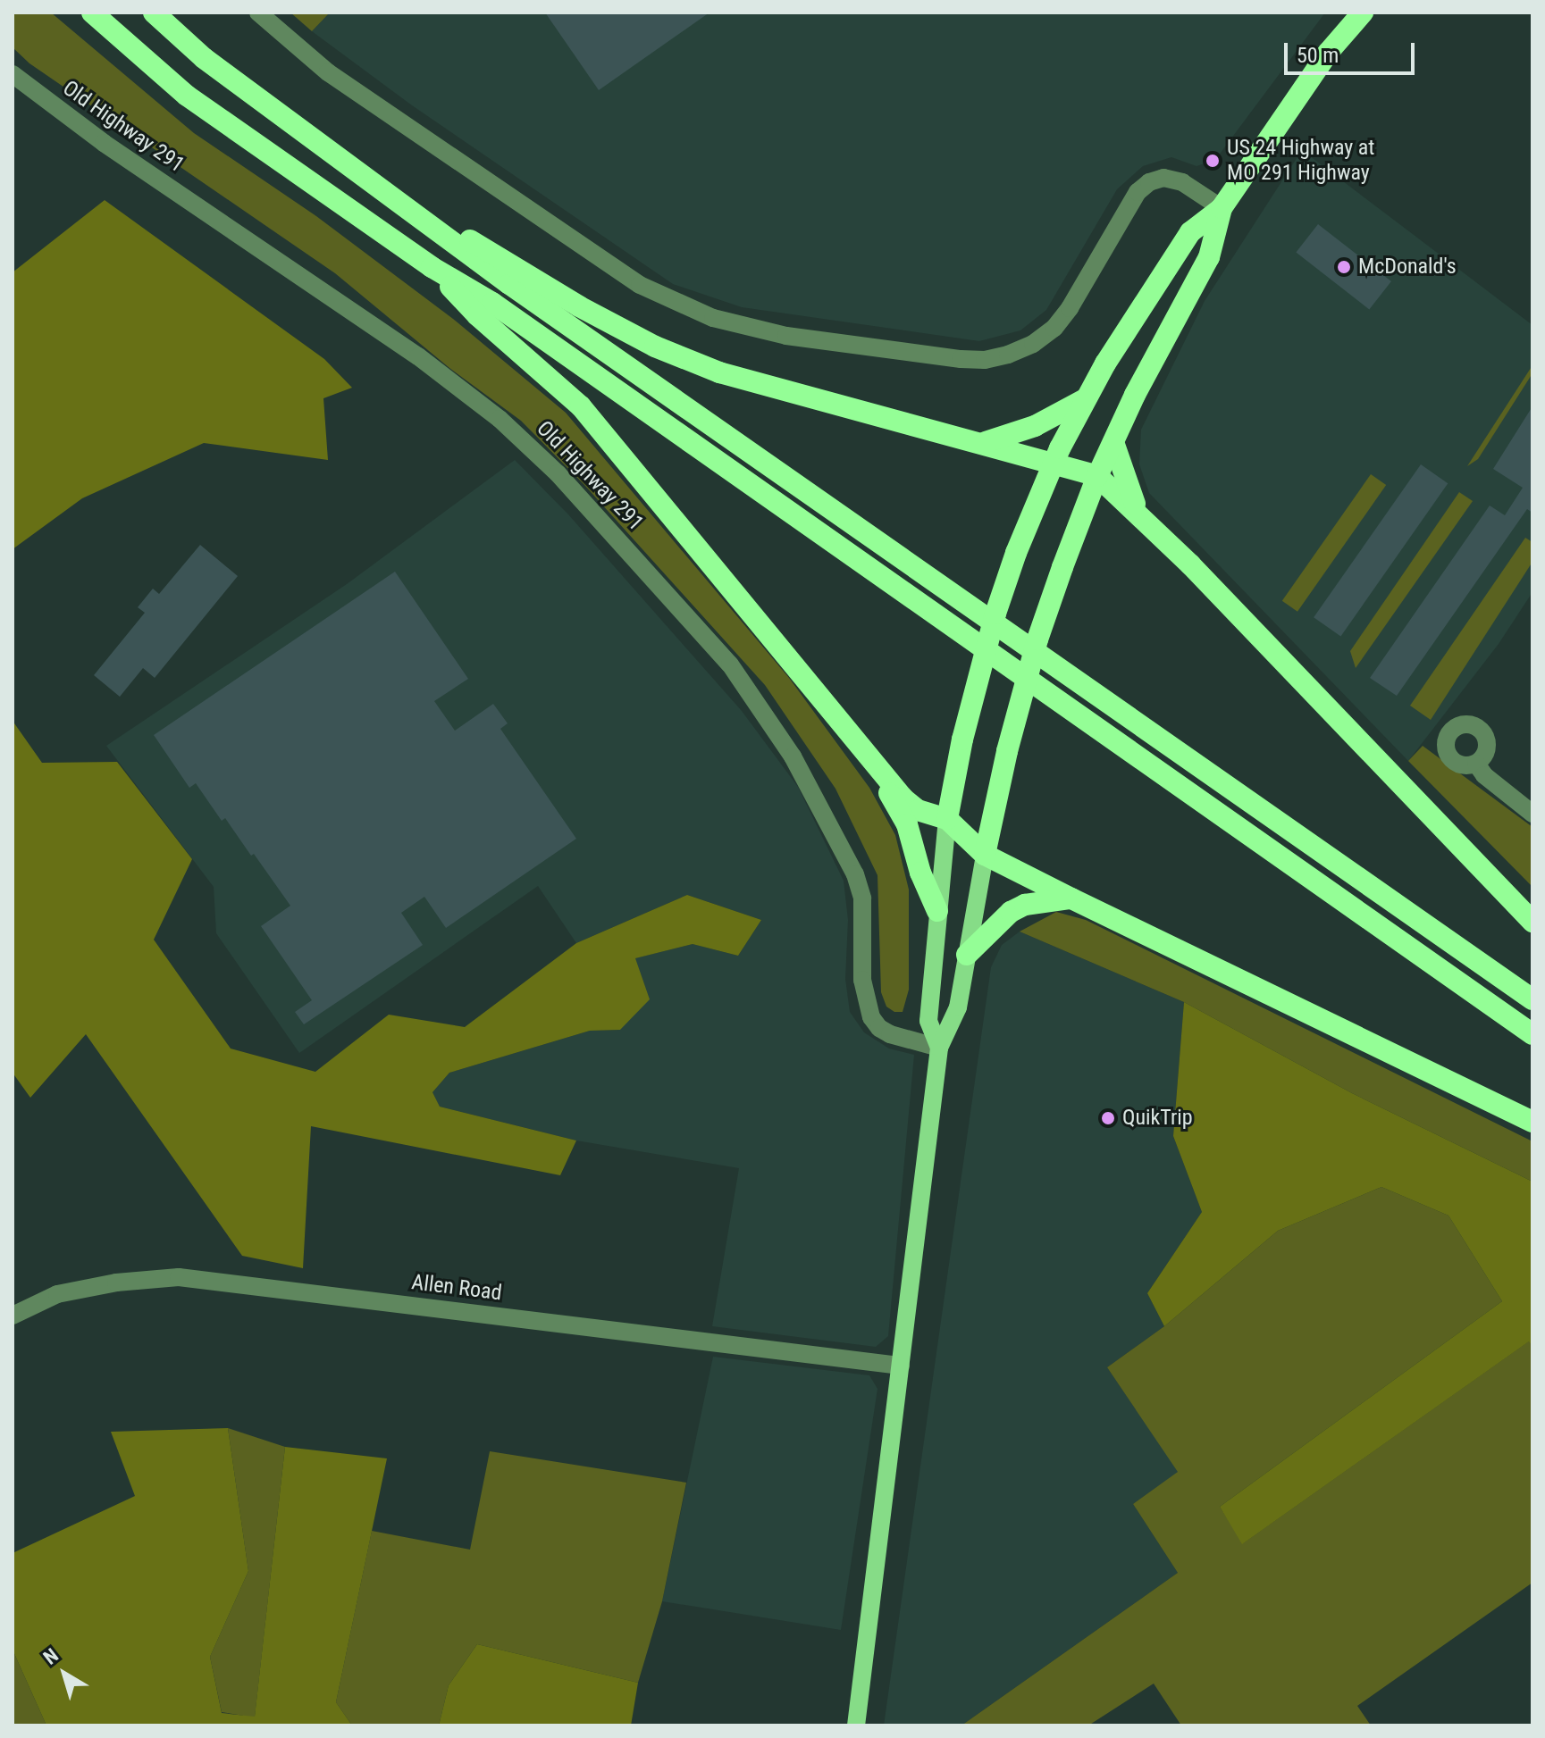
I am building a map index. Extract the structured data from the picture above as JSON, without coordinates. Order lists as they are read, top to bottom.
{
  "streets": {
    "street": ["Old Highway 291", "Allen Road"]
  },
  "places": ["US 24 Highway at MO 291 Highway", "McDonald's", "QuikTrip"],
  "scale_bar": "50 m",
  "north": "top left"
}
